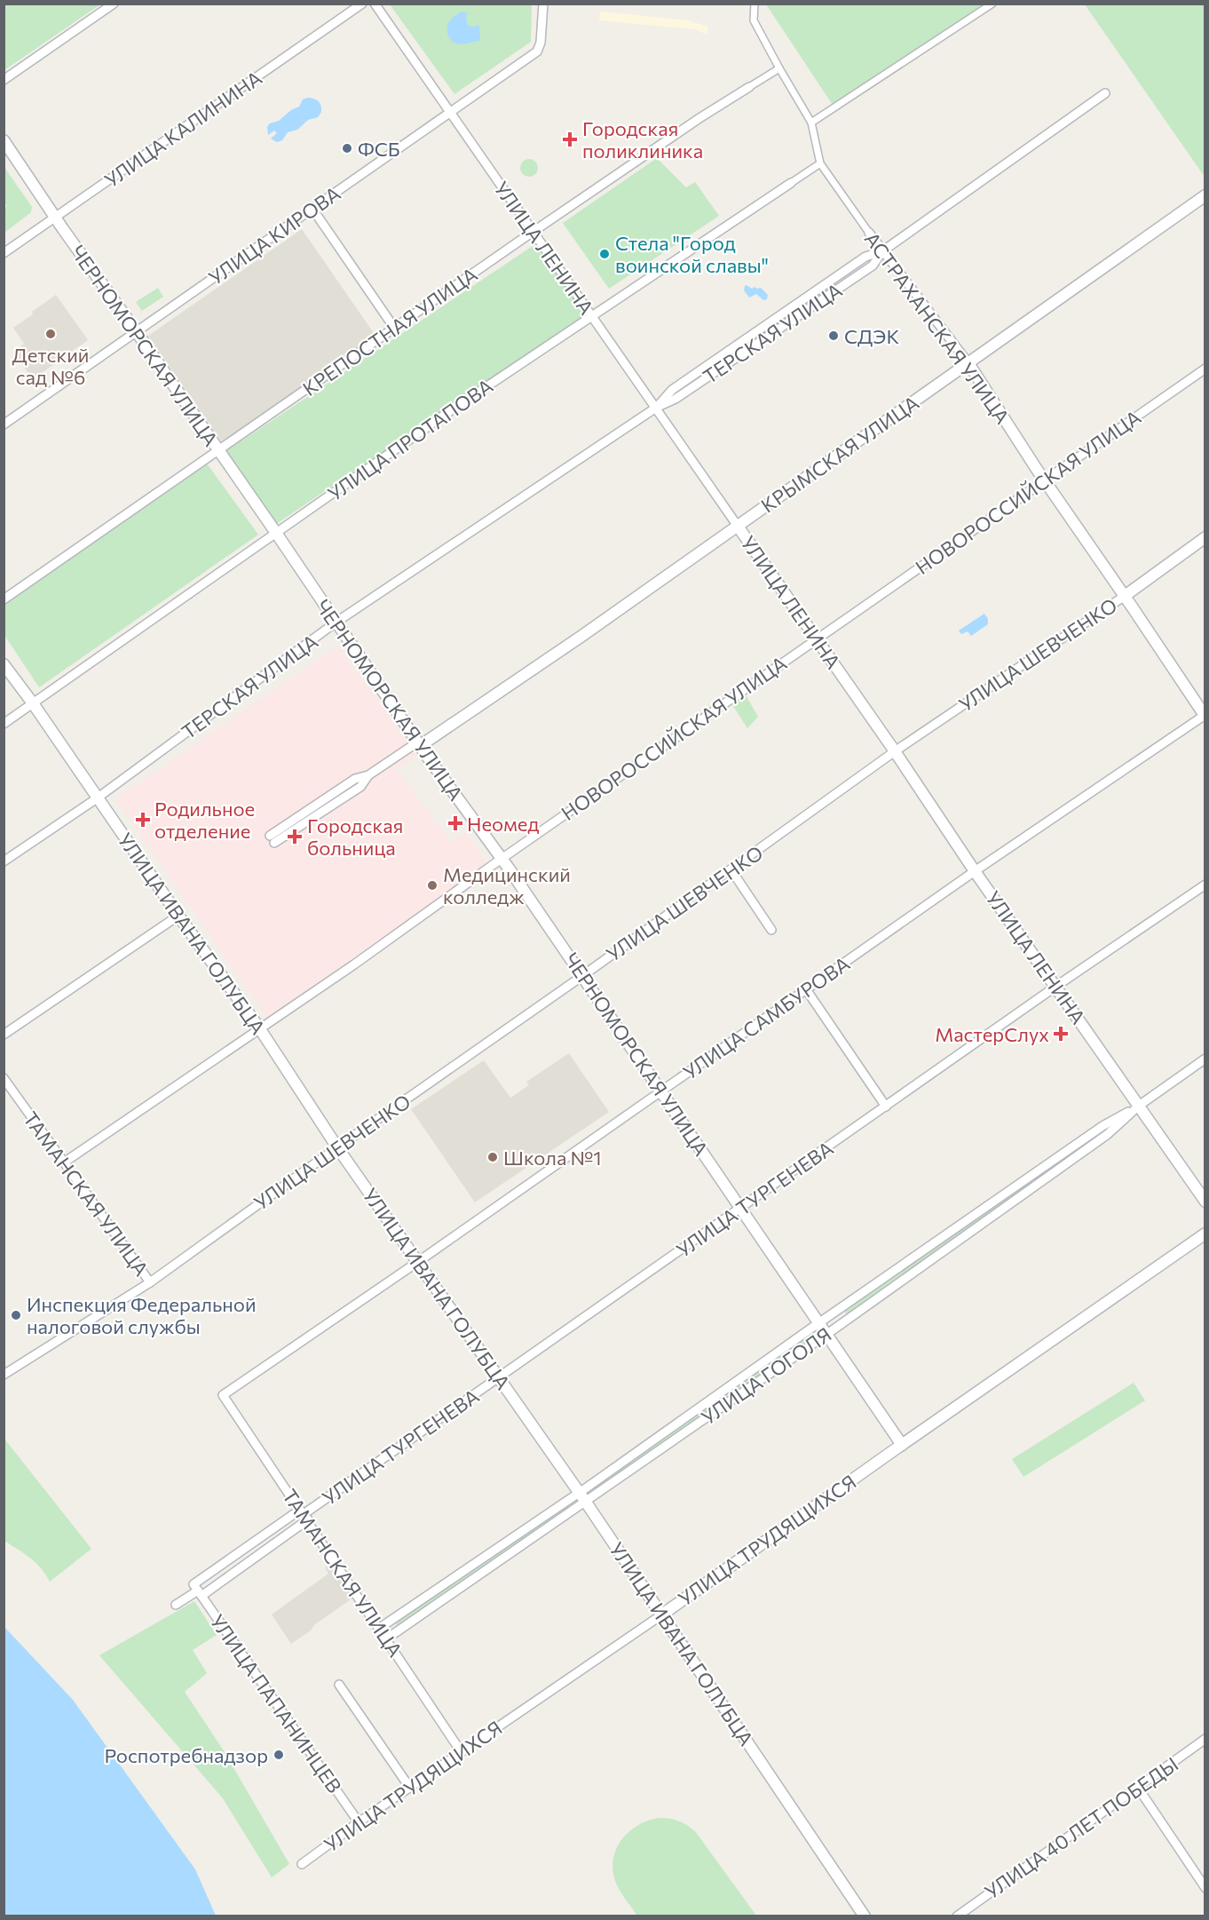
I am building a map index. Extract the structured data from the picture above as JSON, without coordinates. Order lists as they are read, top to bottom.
{
  "streets": {
    "street": [
      "УЛИЦА КАЛИНИНА",
      "УЛИЦА КИРОВА",
      "УЛИЦА ЛЕНИНА",
      "АСТРАХАНСКАЯ УЛИЦА",
      "КРЕПОСТНАЯ УЛИЦА",
      "ТЕРСКАЯ УЛИЦА",
      "ЧЕРНОМОРСКАЯ УЛИЦА",
      "УЛИЦА ПРОТАПОВА",
      "КРЫМСКАЯ УЛИЦА",
      "НОВОРОССИЙСКАЯ УЛИЦА",
      "УЛИЦА ШЕВЧЕНКО",
      "УЛИЦА ИВАНА ГОЛУБЦА",
      "УЛИЦА САМБУРОВА",
      "ТАМАНСКАЯ УЛИЦА",
      "УЛИЦА ТУРГЕНЕВА",
      "УЛИЦА ГОГОЛЯ",
      "УЛИЦА ТРУДЯЩИХСЯ",
      "УЛИЦА ПАПАНИНЦЕВ",
      "УЛИЦА 40 ЛЕТ ПОБЕДЫ"
    ]
  },
  "crossings": [
    ["УЛИЦА КАЛИНИНА", "ЧЕРНОМОРСКАЯ УЛИЦА"],
    ["УЛИЦА КИРОВА", "УЛИЦА ЛЕНИНА"],
    ["УЛИЦА КИРОВА", "ЧЕРНОМОРСКАЯ УЛИЦА"],
    ["УЛИЦА ЛЕНИНА", "КРЕПОСТНАЯ УЛИЦА"],
    ["УЛИЦА ЛЕНИНА", "ТЕРСКАЯ УЛИЦА"],
    ["УЛИЦА ЛЕНИНА", "УЛИЦА ПРОТАПОВА"],
    ["УЛИЦА ЛЕНИНА", "КРЫМСКАЯ УЛИЦА"],
    ["УЛИЦА ЛЕНИНА", "НОВОРОССИЙСКАЯ УЛИЦА"],
    ["УЛИЦА ЛЕНИНА", "УЛИЦА ШЕВЧЕНКО"],
    ["УЛИЦА ЛЕНИНА", "УЛИЦА САМБУРОВА"],
    ["УЛИЦА ЛЕНИНА", "УЛИЦА ТУРГЕНЕВА"],
    ["УЛИЦА ЛЕНИНА", "УЛИЦА ГОГОЛЯ"],
    ["АСТРАХАНСКАЯ УЛИЦА", "КРЕПОСТНАЯ УЛИЦА"],
    ["АСТРАХАНСКАЯ УЛИЦА", "ТЕРСКАЯ УЛИЦА"],
    ["АСТРАХАНСКАЯ УЛИЦА", "УЛИЦА ПРОТАПОВА"],
    ["АСТРАХАНСКАЯ УЛИЦА", "КРЫМСКАЯ УЛИЦА"],
    ["АСТРАХАНСКАЯ УЛИЦА", "НОВОРОССИЙСКАЯ УЛИЦА"],
    ["АСТРАХАНСКАЯ УЛИЦА", "УЛИЦА ШЕВЧЕНКО"],
    ["АСТРАХАНСКАЯ УЛИЦА", "УЛИЦА САМБУРОВА"],
    ["КРЕПОСТНАЯ УЛИЦА", "ЧЕРНОМОРСКАЯ УЛИЦА"],
    ["ТЕРСКАЯ УЛИЦА", "ЧЕРНОМОРСКАЯ УЛИЦА"],
    ["ТЕРСКАЯ УЛИЦА", "УЛИЦА ИВАНА ГОЛУБЦА"],
    ["ЧЕРНОМОРСКАЯ УЛИЦА", "УЛИЦА ПРОТАПОВА"],
    ["ЧЕРНОМОРСКАЯ УЛИЦА", "КРЫМСКАЯ УЛИЦА"],
    ["ЧЕРНОМОРСКАЯ УЛИЦА", "НОВОРОССИЙСКАЯ УЛИЦА"],
    ["ЧЕРНОМОРСКАЯ УЛИЦА", "УЛИЦА ШЕВЧЕНКО"],
    ["ЧЕРНОМОРСКАЯ УЛИЦА", "УЛИЦА САМБУРОВА"],
    ["ЧЕРНОМОРСКАЯ УЛИЦА", "УЛИЦА ТУРГЕНЕВА"],
    ["ЧЕРНОМОРСКАЯ УЛИЦА", "УЛИЦА ГОГОЛЯ"],
    ["ЧЕРНОМОРСКАЯ УЛИЦА", "УЛИЦА ТРУДЯЩИХСЯ"],
    ["УЛИЦА ПРОТАПОВА", "УЛИЦА ИВАНА ГОЛУБЦА"],
    ["НОВОРОССИЙСКАЯ УЛИЦА", "УЛИЦА ИВАНА ГОЛУБЦА"],
    ["НОВОРОССИЙСКАЯ УЛИЦА", "ТАМАНСКАЯ УЛИЦА"],
    ["УЛИЦА ШЕВЧЕНКО", "УЛИЦА ИВАНА ГОЛУБЦА"],
    ["УЛИЦА ШЕВЧЕНКО", "ТАМАНСКАЯ УЛИЦА"],
    ["УЛИЦА ИВАНА ГОЛУБЦА", "УЛИЦА САМБУРОВА"],
    ["УЛИЦА ИВАНА ГОЛУБЦА", "УЛИЦА ТУРГЕНЕВА"],
    ["УЛИЦА ИВАНА ГОЛУБЦА", "УЛИЦА ГОГОЛЯ"],
    ["УЛИЦА ИВАНА ГОЛУБЦА", "УЛИЦА ТРУДЯЩИХСЯ"],
    ["УЛИЦА САМБУРОВА", "ТАМАНСКАЯ УЛИЦА"],
    ["ТАМАНСКАЯ УЛИЦА", "УЛИЦА ТУРГЕНЕВА"],
    ["ТАМАНСКАЯ УЛИЦА", "УЛИЦА ГОГОЛЯ"],
    ["ТАМАНСКАЯ УЛИЦА", "УЛИЦА ТРУДЯЩИХСЯ"],
    ["УЛИЦА ТУРГЕНЕВА", "УЛИЦА ПАПАНИНЦЕВ"],
    ["УЛИЦА ТРУДЯЩИХСЯ", "УЛИЦА ПАПАНИНЦЕВ"]
  ],
  "places": {
    "health": [
      "Городская поликлиника",
      "Родильное отделение",
      "Неомед",
      "Городская больница",
      "МастерСлух"
    ],
    "other": [
      "ФСБ",
      "Стела \"Город воинской славы\"",
      "Детский сад №6",
      "СДЭК",
      "Медицинский колледж",
      "Школа №1",
      "Инспекция Федеральной налоговой службы",
      "Роспотребнадзор"
    ]
  }
}
